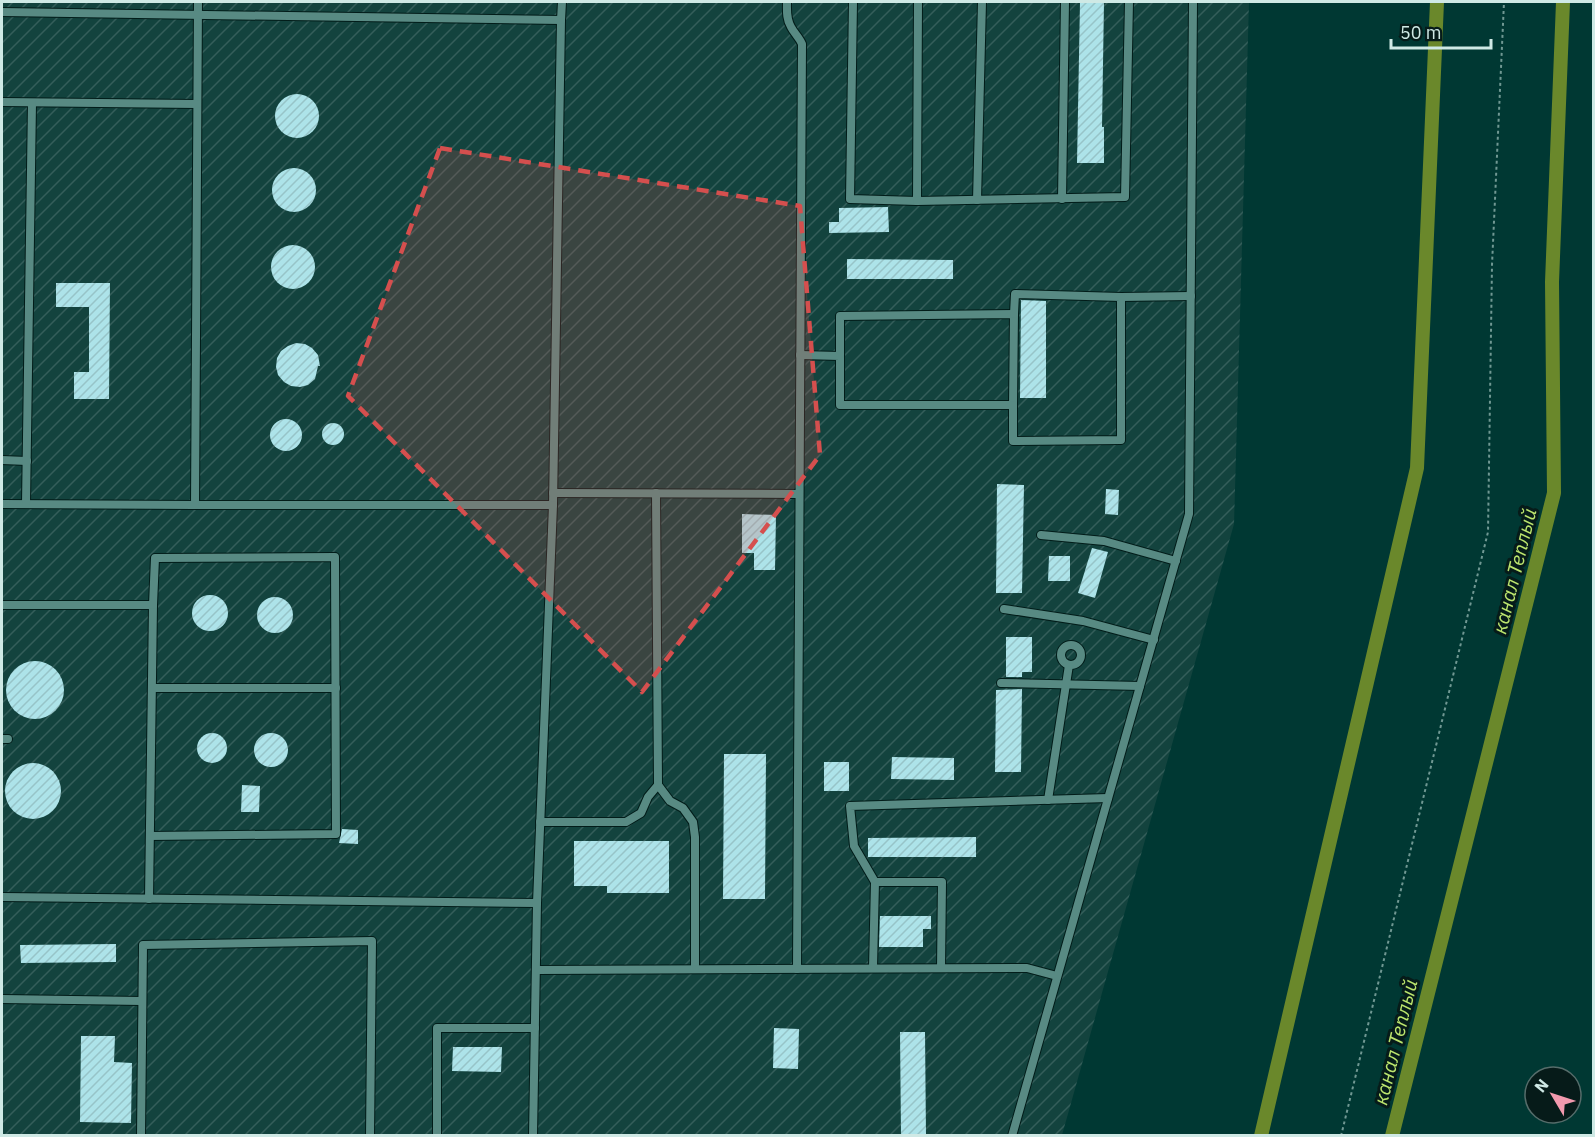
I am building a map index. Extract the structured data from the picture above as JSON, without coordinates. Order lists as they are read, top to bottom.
{
  "water": ["канал Теплый"],
  "scale_bar": "50 m",
  "north": "top left"
}
